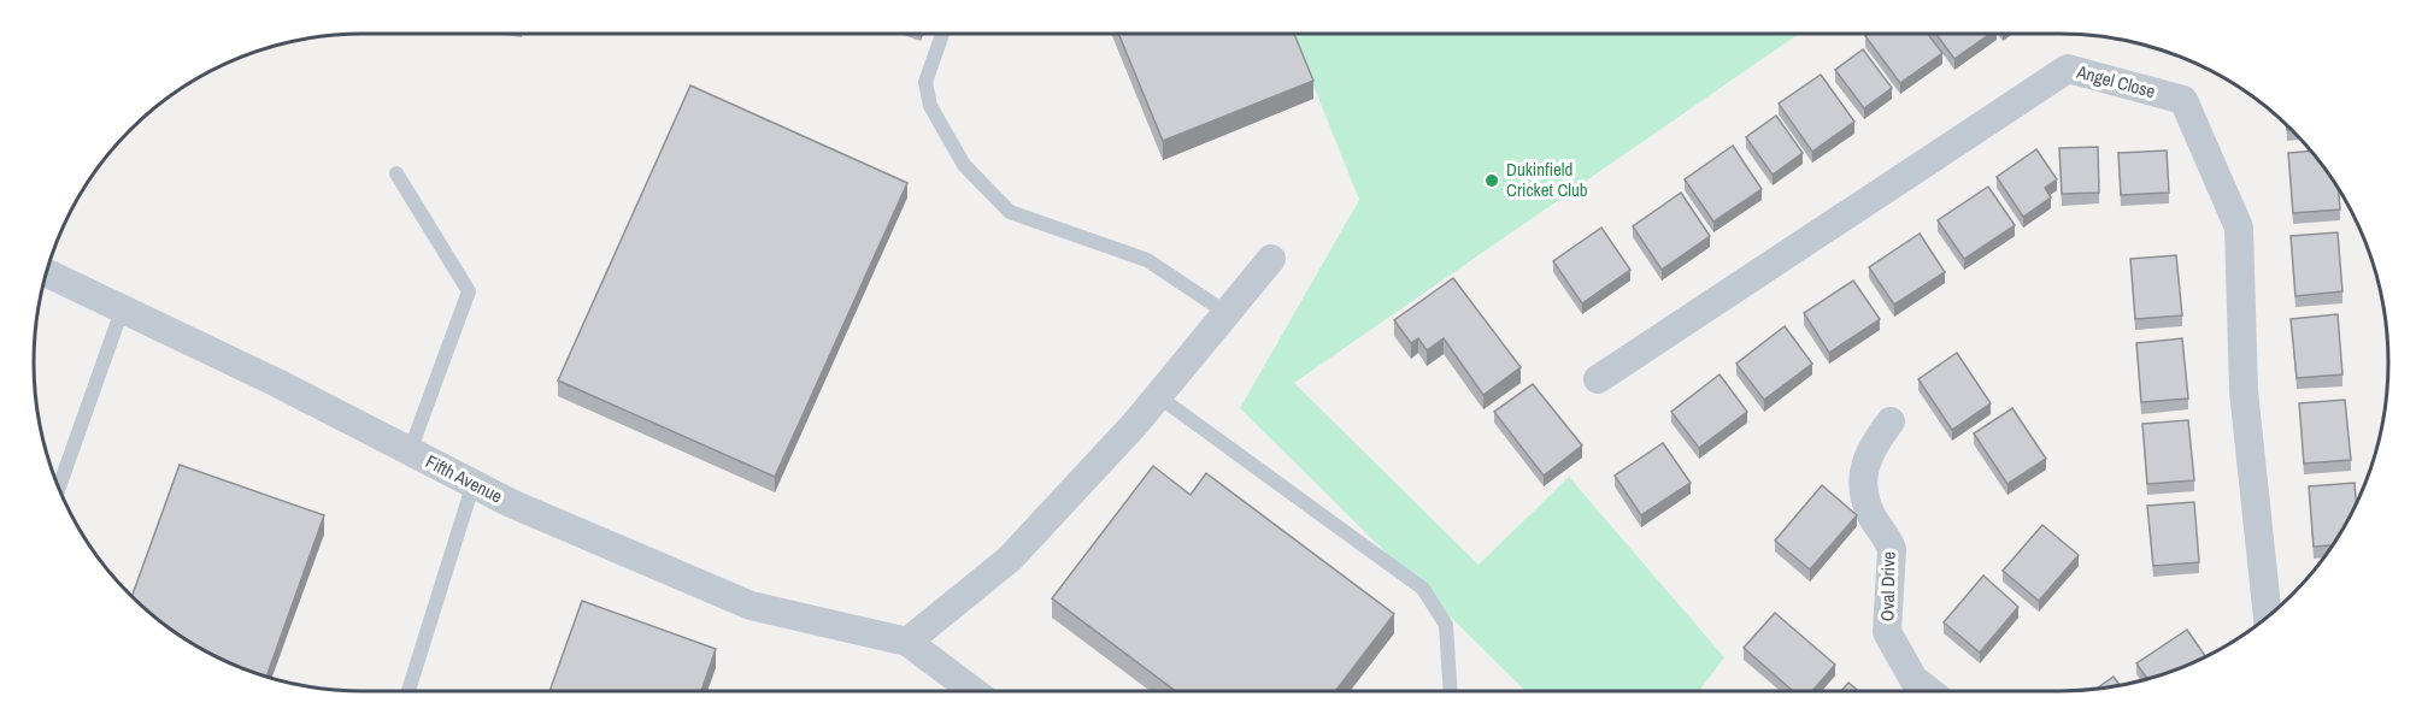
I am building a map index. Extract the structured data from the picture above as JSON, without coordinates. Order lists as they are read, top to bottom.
{
  "streets": {
    "street": ["Angel Close", "Fifth Avenue", "Oval Drive"]
  },
  "places": ["Dukinfield Cricket Club"]
}
